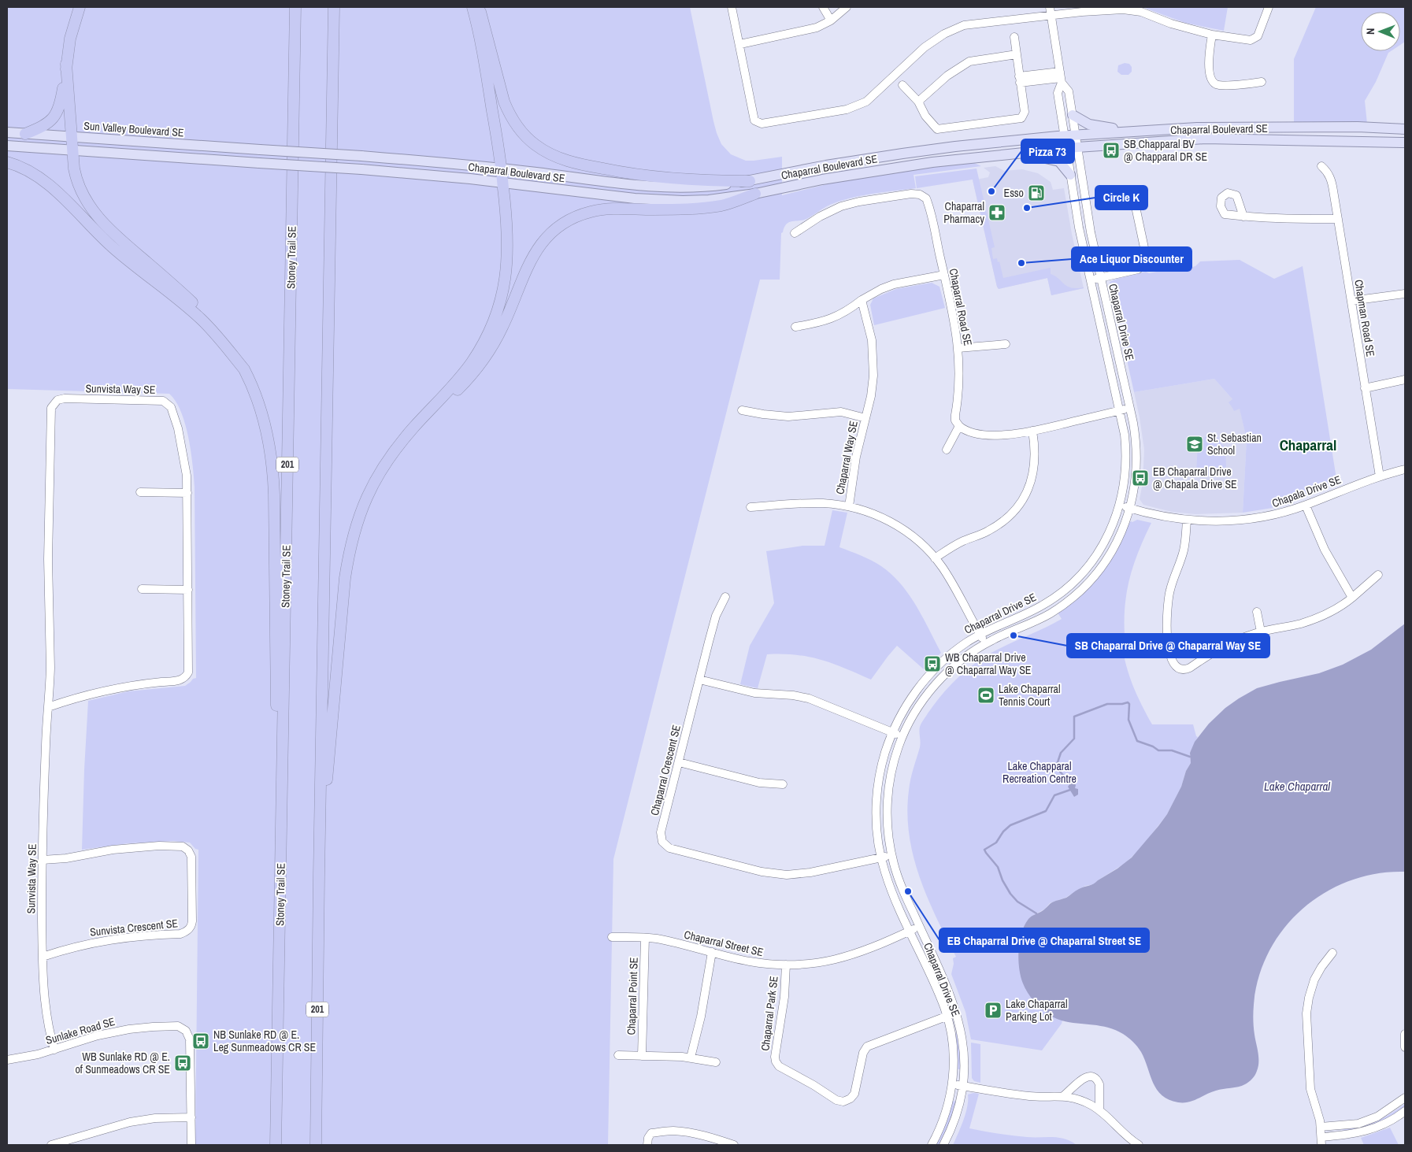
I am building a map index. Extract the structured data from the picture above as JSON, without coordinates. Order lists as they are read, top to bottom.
{
  "streets": {
    "highway": ["Stoney Trail SE", "201"],
    "main road": ["Sun Valley Boulevard SE", "Chaparral Boulevard SE"],
    "street": [
      "Chaparral Road SE",
      "Chapman Road SE",
      "Chaparral Drive SE",
      "Sunvista Way SE",
      "Chaparral Way SE",
      "Chapala Drive SE",
      "Chaparral Crescent SE",
      "Sunvista Crescent SE",
      "Chaparral Street SE",
      "Chaparral Point SE",
      "Chaparral Park SE",
      "Sunlake Road SE"
    ]
  },
  "crossings": [
    ["Sun Valley Boulevard SE", "Chaparral Boulevard SE"],
    ["Chaparral Boulevard SE", "Chaparral Drive SE"],
    ["Chapman Road SE", "Chapala Drive SE"],
    ["Chaparral Drive SE", "Chaparral Way SE"],
    ["Chaparral Drive SE", "Chapala Drive SE"],
    ["Chaparral Drive SE", "Chaparral Crescent SE"],
    ["Chaparral Drive SE", "Chaparral Street SE"],
    ["Chaparral Drive SE", "Chaparral Park SE"],
    ["Sunvista Way SE", "Sunvista Crescent SE"],
    ["Sunvista Way SE", "Sunlake Road SE"],
    ["Chaparral Street SE", "Chaparral Point SE"],
    ["Chaparral Street SE", "Chaparral Park SE"]
  ],
  "districts": ["Chaparral"],
  "water": ["Lake Chaparral"],
  "parks": ["Lake Chapparal Recreation Centre"],
  "places": {
    "bus stop": [
      "SB Chapparal BV @ Chapparal DR SE",
      "EB Chaparral Drive @ Chapala Drive SE",
      "WB Chaparral Drive @ Chaparral Way SE",
      "NB Sunlake RD @ E. Leg Sunmeadows CR SE",
      "WB Sunlake RD @ E. of Sunmeadows CR SE"
    ],
    "other": [
      "Pizza 73",
      "Circle K",
      "Ace Liquor Discounter",
      "SB Chaparral Drive @ Chaparral Way SE",
      "EB Chaparral Drive @ Chaparral Street SE"
    ],
    "fuel station": ["Esso"],
    "pharmacy": ["Chaparral Pharmacy"],
    "school or university": ["St. Sebastian School"],
    "sports": ["Lake Chaparral Tennis Court"],
    "parking": ["Lake Chaparral Parking Lot"]
  },
  "north": "left"
}
